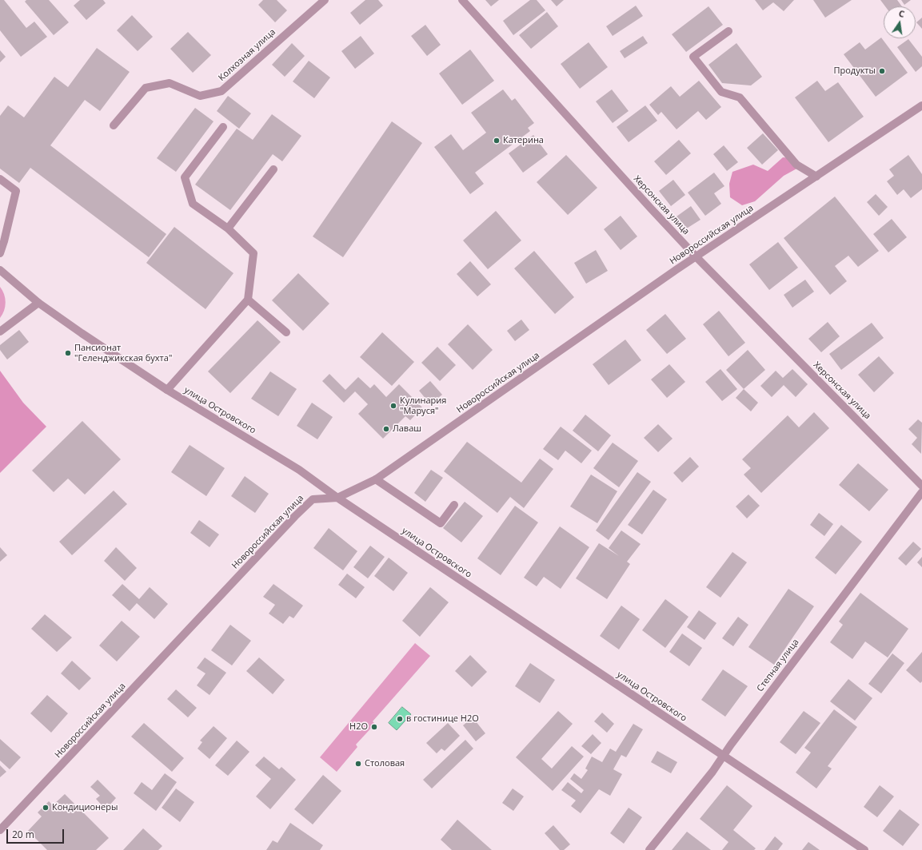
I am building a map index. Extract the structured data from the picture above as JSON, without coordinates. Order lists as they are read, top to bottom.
{
  "streets": {
    "street": [
      "Колхозная улица",
      "Херсонская улица",
      "Новороссийская улица",
      "улица Островского",
      "Степная улица"
    ]
  },
  "crossings": [
    ["Херсонская улица", "Новороссийская улица"],
    ["Новороссийская улица", "улица Островского"],
    ["улица Островского", "Степная улица"]
  ],
  "places": [
    "Продукты",
    "Катерина",
    "Пансионат \"Геленджикская бухта\"",
    "Кулинария \"Маруся\"",
    "Лаваш",
    "в гостинице Н2О",
    "H2O",
    "Столовая",
    "Кондиционеры"
  ],
  "scale_bar": "20 m",
  "north": "top"
}
